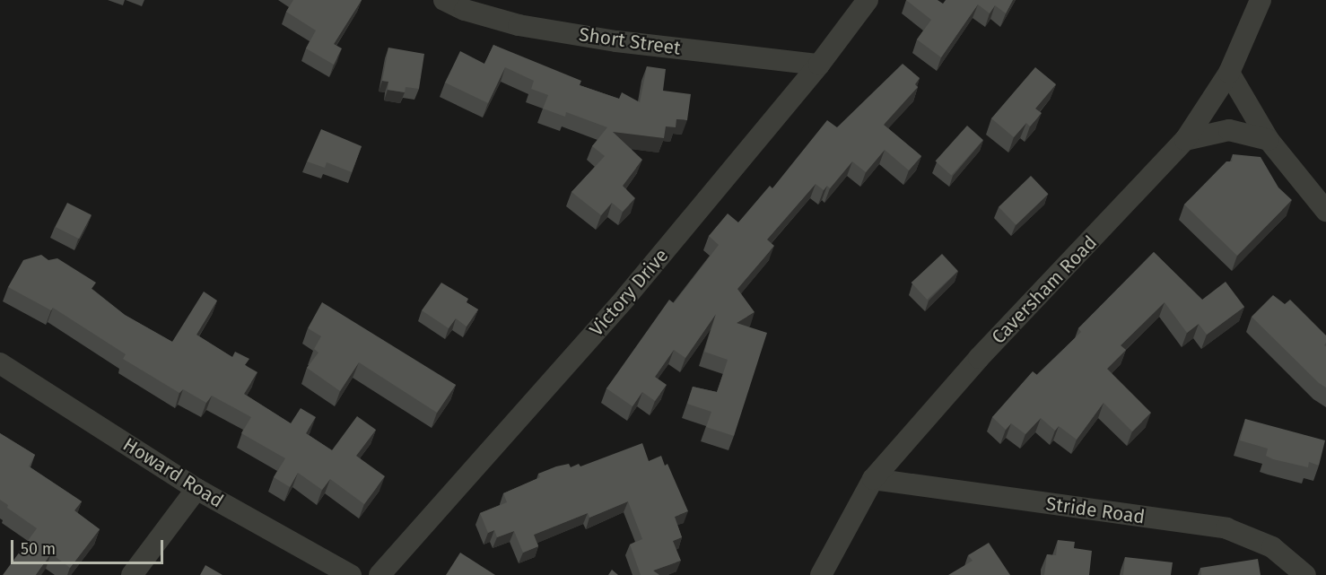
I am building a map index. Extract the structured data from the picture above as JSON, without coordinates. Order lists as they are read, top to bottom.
{
  "streets": {
    "street": [
      "Short Street",
      "Caversham Road",
      "Victory Drive",
      "Howard Road",
      "Stride Road"
    ]
  },
  "crossings": [
    ["Short Street", "Victory Drive"],
    ["Caversham Road", "Stride Road"]
  ],
  "scale_bar": "50 m"
}
